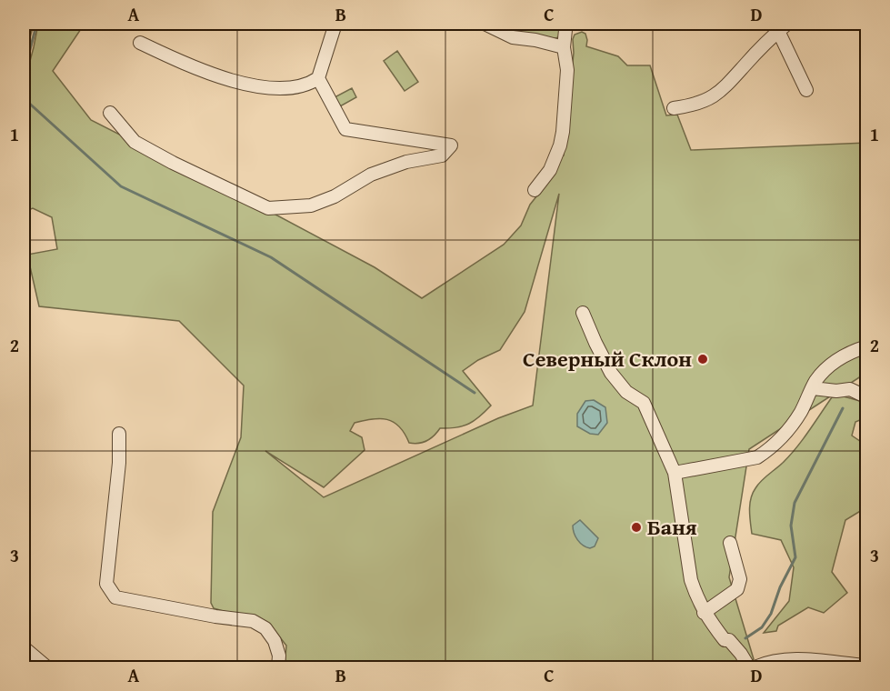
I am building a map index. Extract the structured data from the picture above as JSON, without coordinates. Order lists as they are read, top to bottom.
{
  "places": ["Северный Склон", "Баня"],
  "grid": {
    "columns": [
      "A",
      "B",
      "C",
      "D"
    ],
    "rows": ["1", "2", "3"]
  }
}
